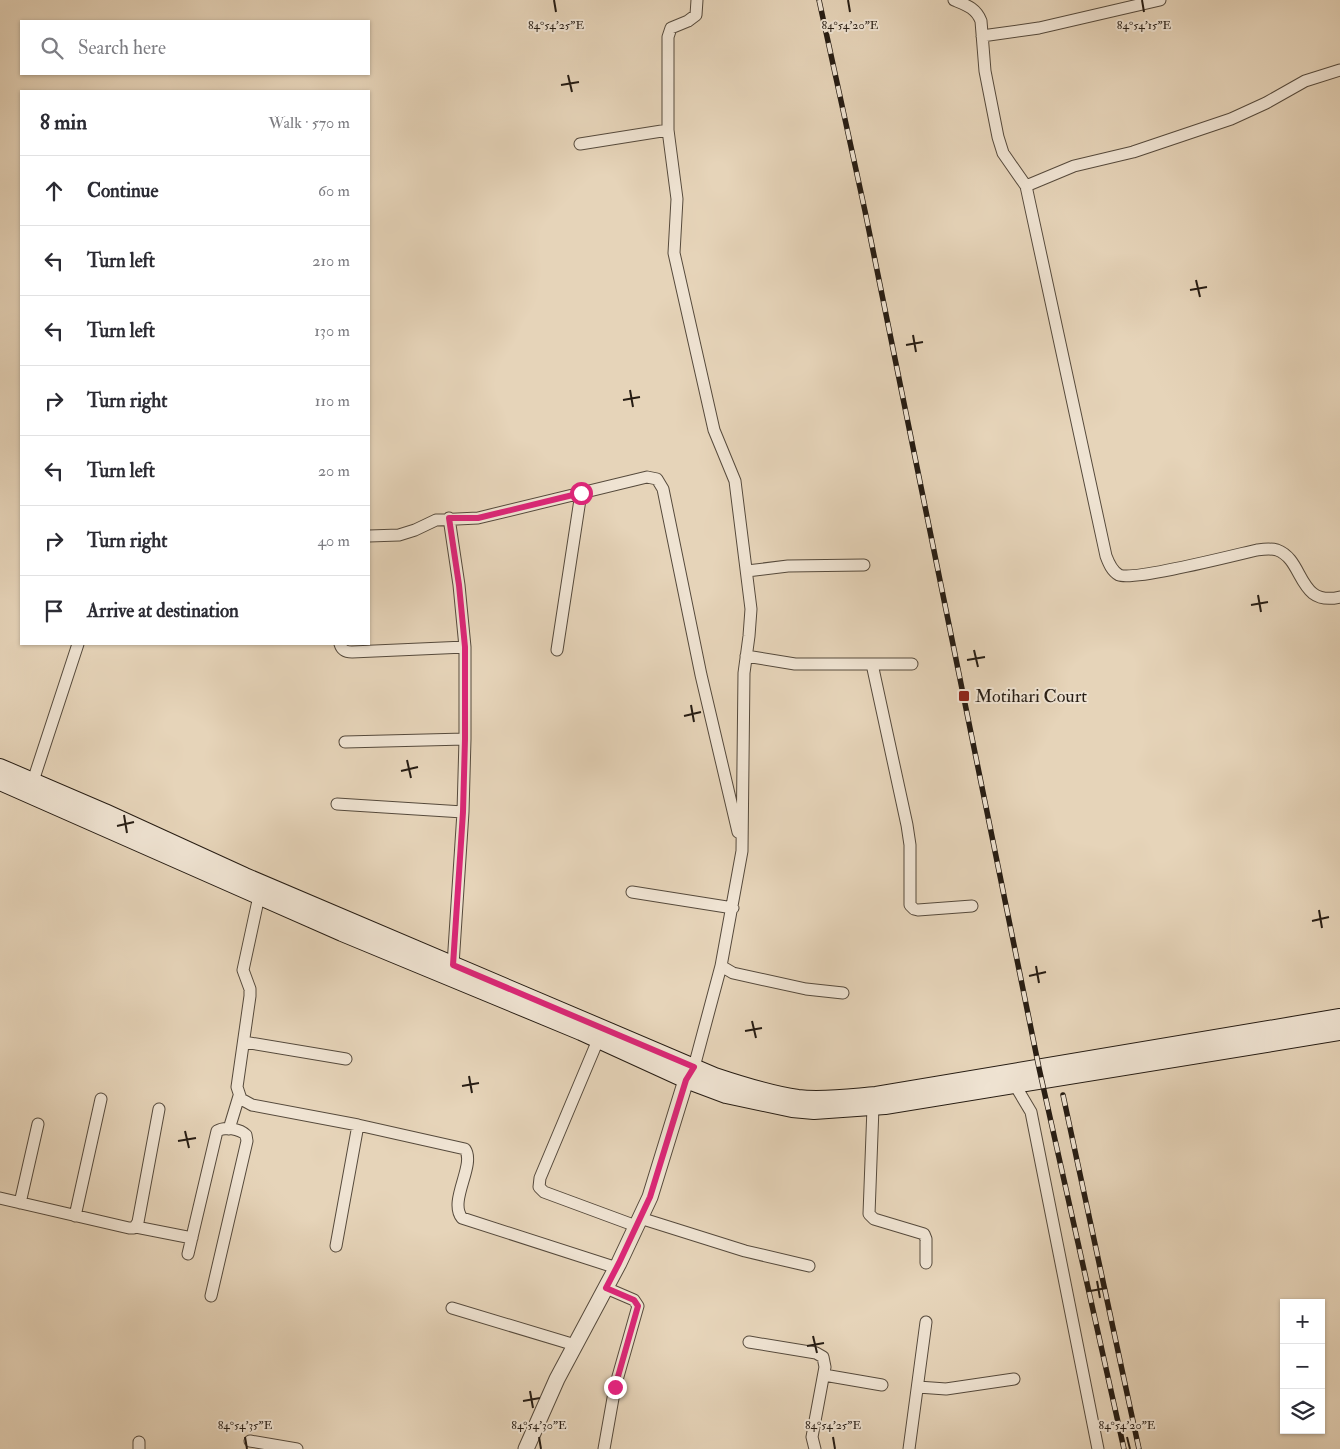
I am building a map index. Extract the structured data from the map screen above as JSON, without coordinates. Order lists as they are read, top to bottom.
{
  "places": {
    "transit": ["Motihari Court"]
  },
  "page": {
    "search": "Search here",
    "heading": ["8 min", "Walk · 570 m"],
    "list": [
      ["Continue", "60 m"],
      ["Turn left", "210 m"],
      ["Turn left", "130 m"],
      ["Turn right", "110 m"],
      ["Turn left", "20 m"],
      ["Turn right", "40 m"],
      "Arrive at destination"
    ],
    "map_buttons": ["+", "−"]
  },
  "coordinates": [
    "84°54'25\"E",
    "84°54'20\"E",
    "84°54'15\"E",
    "84°54'35\"E",
    "84°54'30\"E"
  ]
}
